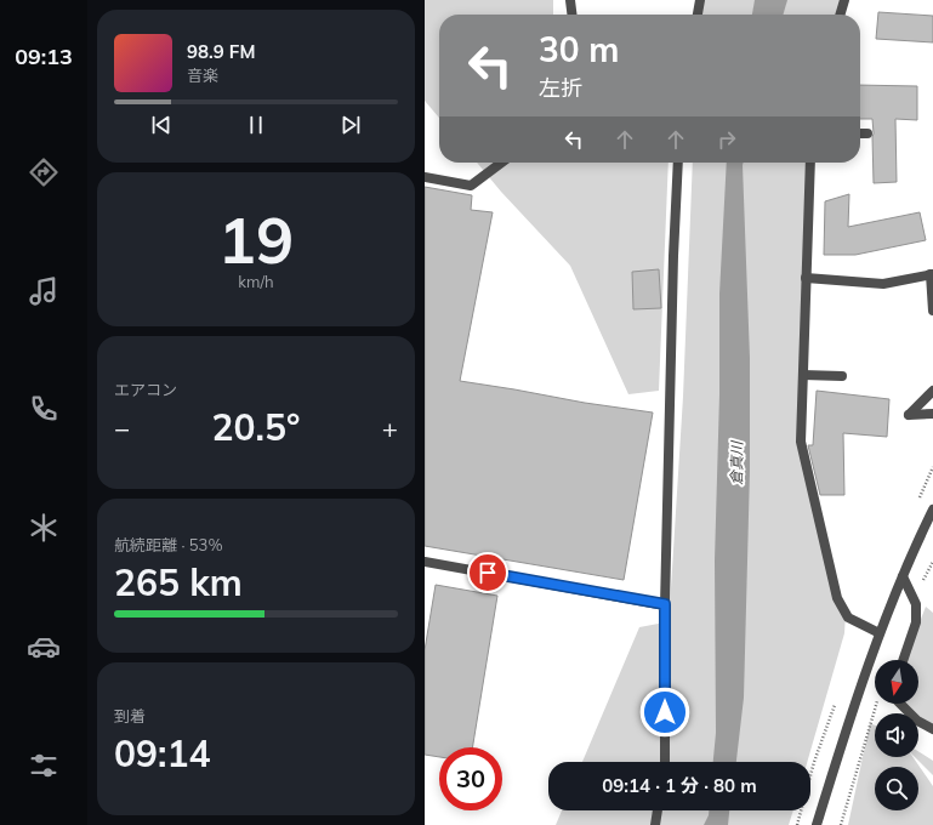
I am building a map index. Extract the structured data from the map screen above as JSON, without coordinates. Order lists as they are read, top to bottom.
{
  "water": ["倉真川"],
  "north": "bottom",
  "page": {
    "tabs": "09:13",
    "turn": ["30 m", "左折"],
    "song": ["98.9 FM", "音楽"],
    "tile": [
      ["19", "km/h"],
      "エアコン",
      ["航続距離 · 53%", "265 km"],
      ["到着", "09:14"]
    ],
    "heat": ["−", "20.5°", "+"],
    "limit": "30",
    "trip": "09:14 · 1 分 · 80 m"
  }
}
